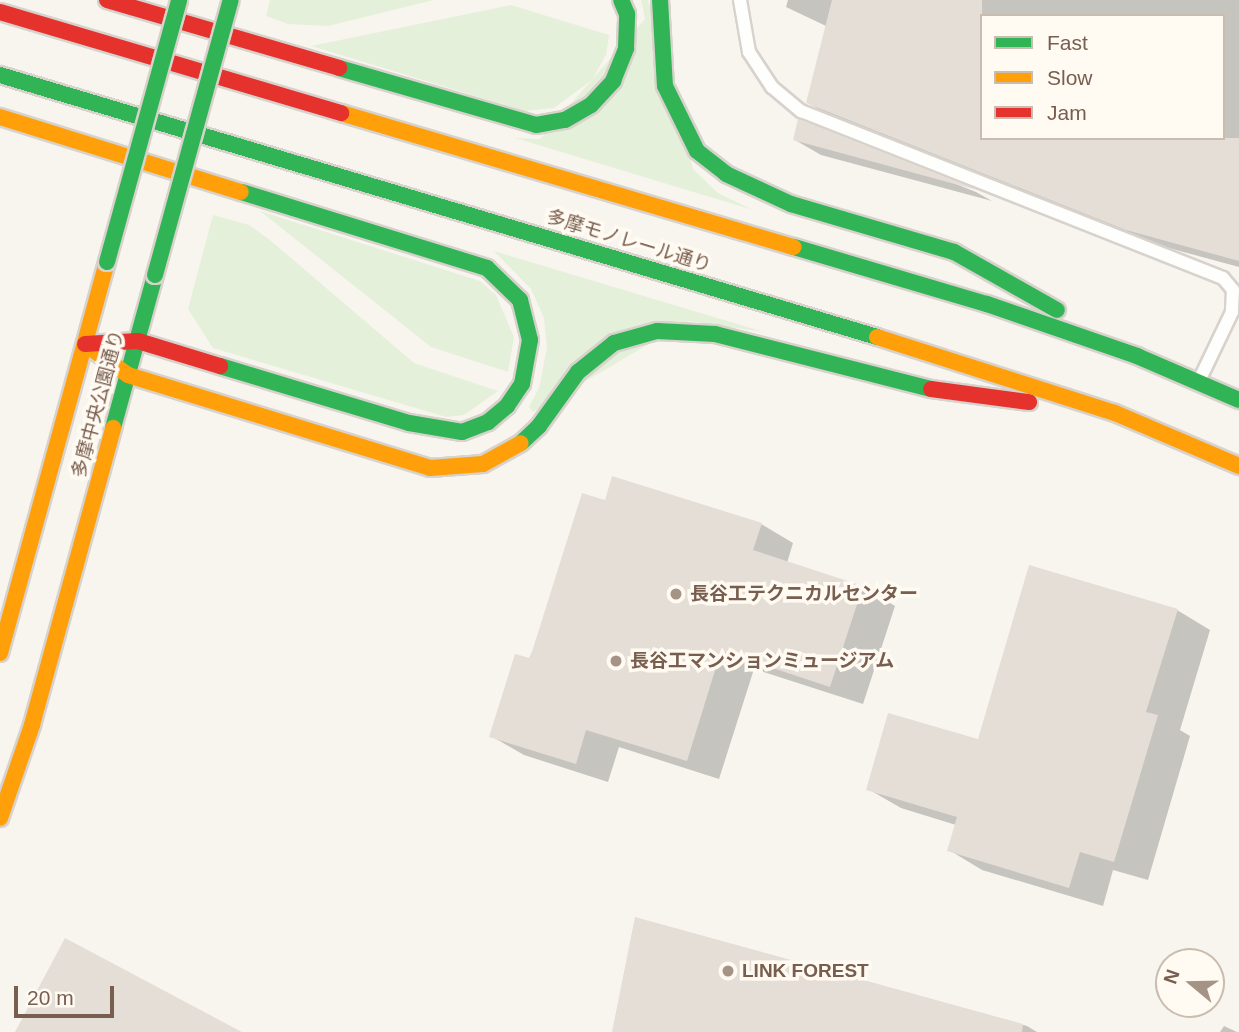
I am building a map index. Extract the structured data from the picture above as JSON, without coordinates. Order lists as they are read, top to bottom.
{
  "streets": {
    "main road": ["多摩モノレール通り", "多摩中央公園通り"]
  },
  "places": ["長谷工テクニカルセンター", "長谷工マンションミュージアム", "LINK FOREST"],
  "legend": ["Fast", "Slow", "Jam"],
  "scale_bar": "20 m",
  "north": "left"
}
